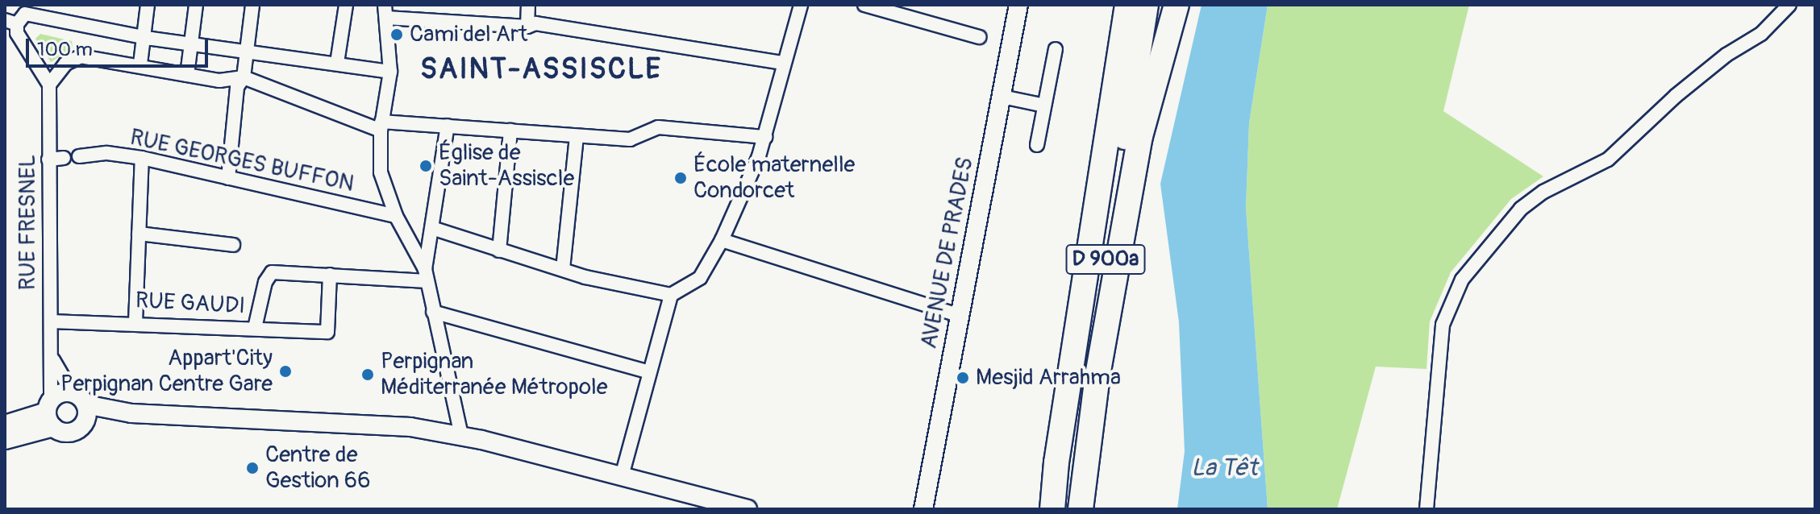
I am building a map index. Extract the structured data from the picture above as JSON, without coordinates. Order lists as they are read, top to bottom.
{
  "streets": {
    "highway": ["D 900a"],
    "street": [
      "RUE GEORGES BUFFON",
      "RUE FRESNEL",
      "AVENUE DE PRADES",
      "RUE GAUDI"
    ]
  },
  "crossings": [
    ["RUE FRESNEL", "RUE GAUDI"]
  ],
  "districts": ["SAINT-ASSISCLE"],
  "water": ["La Têt"],
  "places": [
    "Cami del Art",
    "Église de Saint-Assiscle",
    "École maternelle Condorcet",
    "Appart'City Perpignan Centre Gare",
    "Perpignan Méditerranée Métropole",
    "Mesjid Arrahma",
    "Centre de Gestion 66"
  ],
  "scale_bar": "100 m"
}
